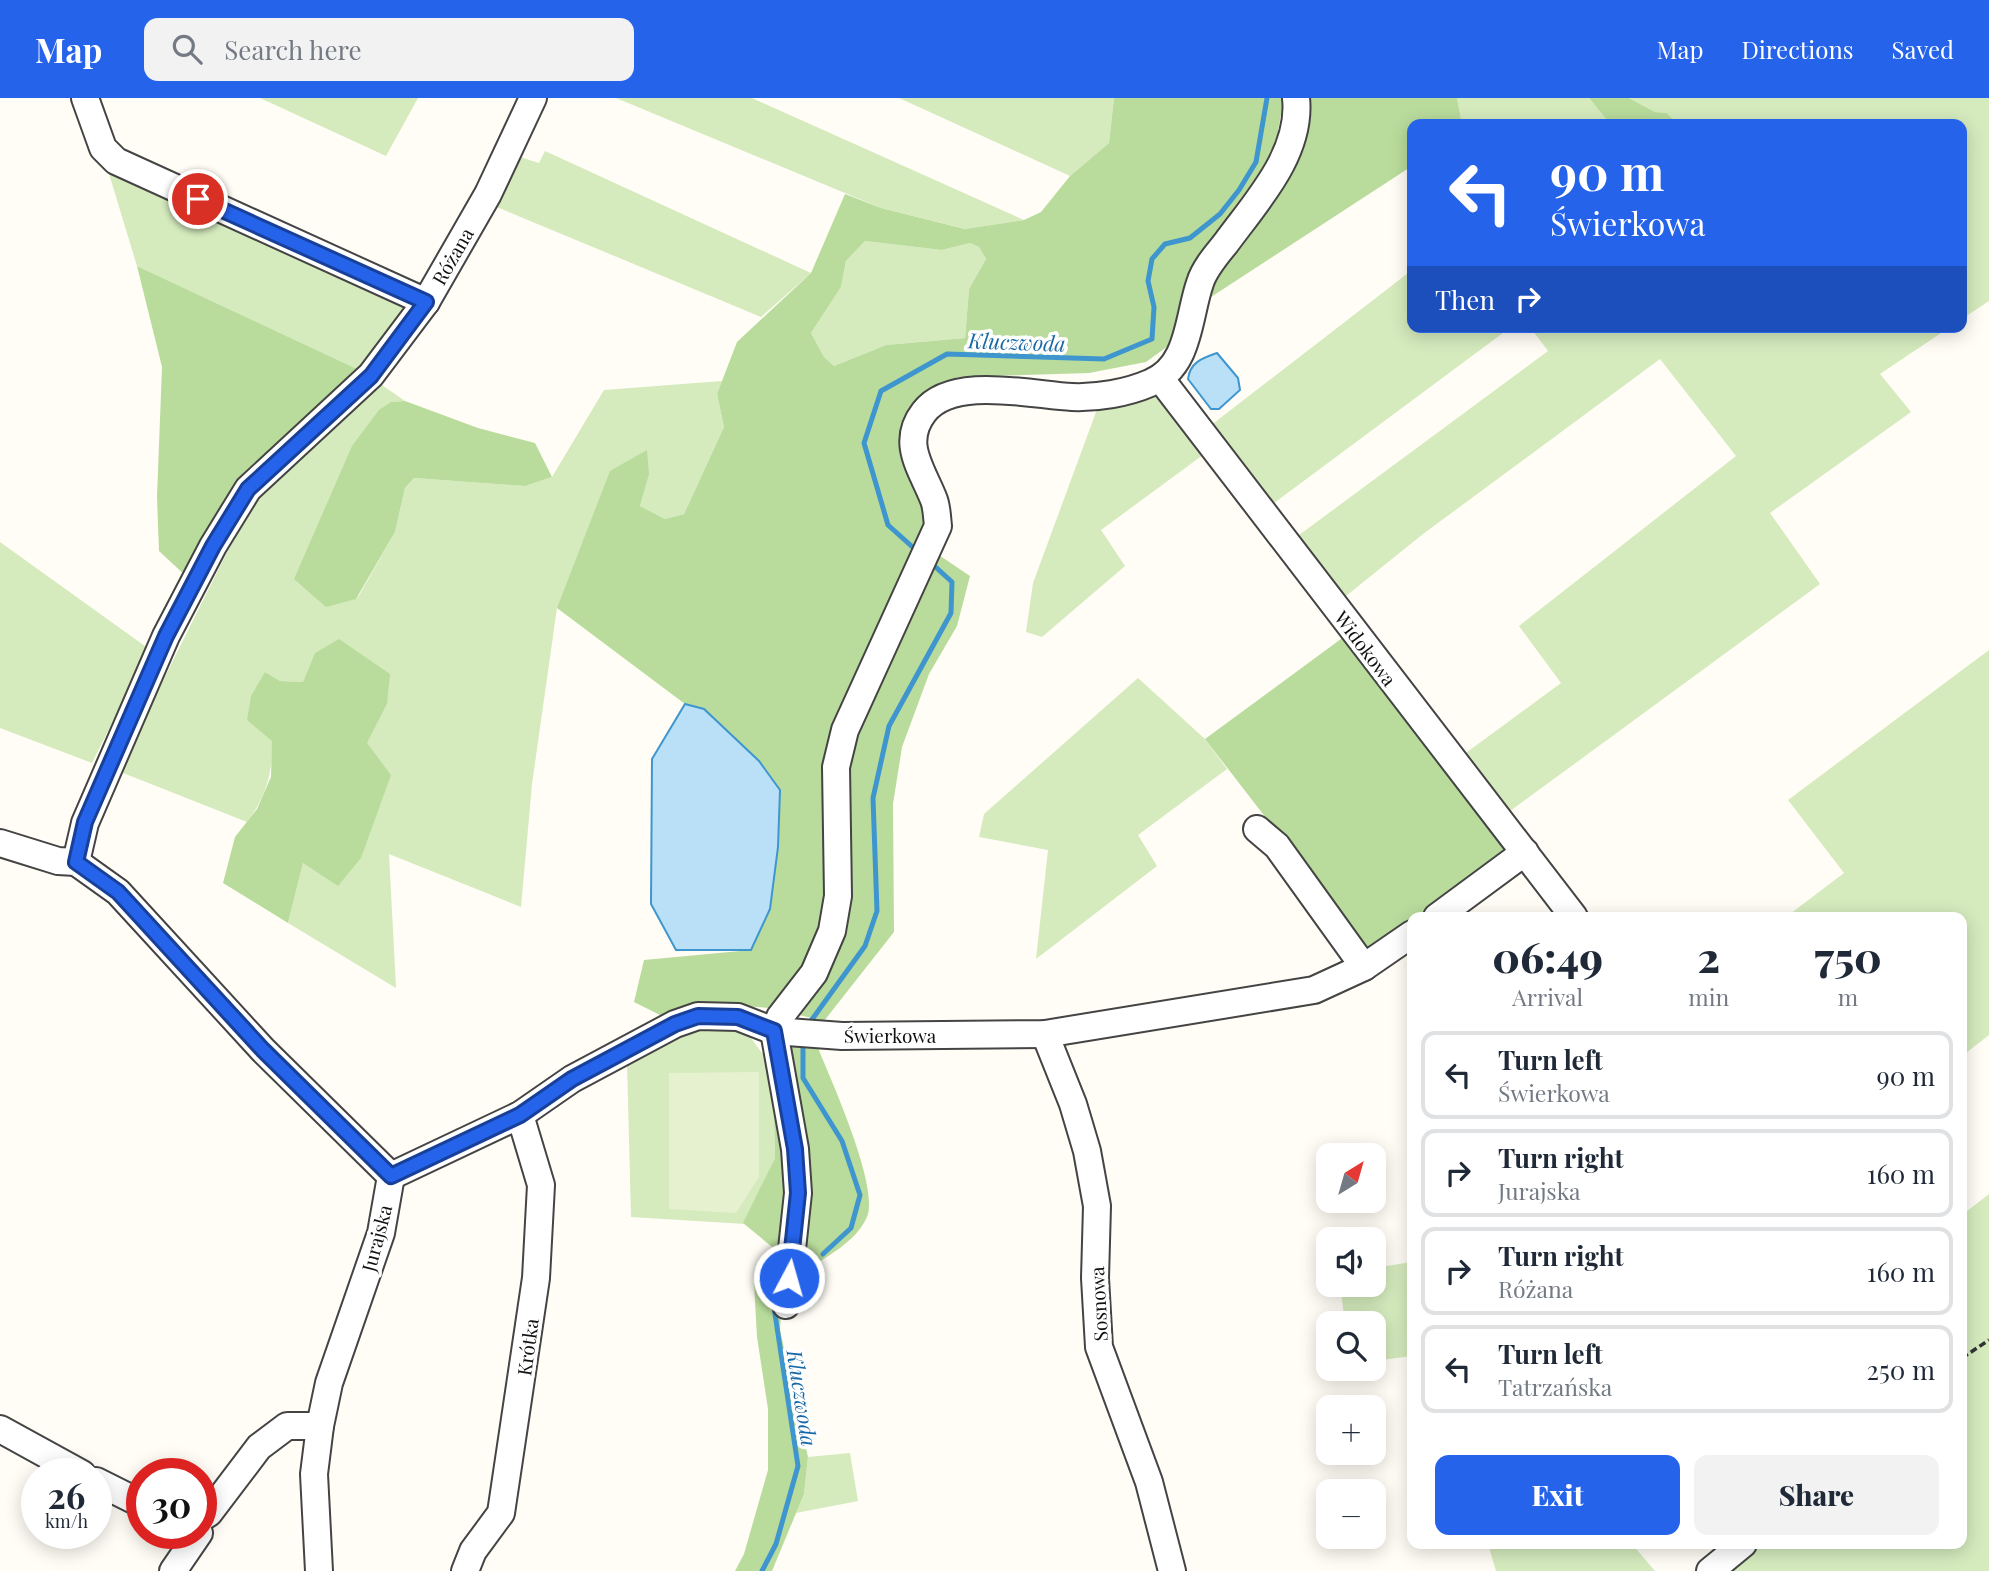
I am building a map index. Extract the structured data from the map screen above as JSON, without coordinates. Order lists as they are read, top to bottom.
{
  "streets": {
    "street": [
      "Różana",
      "Widokowa",
      "Świerkowa",
      "Jurajska",
      "Sosnowa",
      "Krótka"
    ]
  },
  "crossings": [
    ["Świerkowa", "Jurajska"],
    ["Świerkowa", "Sosnowa"],
    ["Świerkowa", "Krótka"]
  ],
  "water": ["Kluczwoda"],
  "north": "top right",
  "page": {
    "header": "Map",
    "search": "Search here",
    "nav": ["Map", "Directions", "Saved"],
    "turn": ["90 m", "Świerkowa"],
    "then": "Then",
    "eta": [
      "06:49",
      "Arrival",
      "2",
      "min",
      "750",
      "m"
    ],
    "list": [
      {
        "name": "Turn left",
        "note": "Świerkowa",
        "value": "90 m"
      },
      {
        "name": "Turn right",
        "note": "Jurajska",
        "value": "160 m"
      },
      {
        "name": "Turn right",
        "note": "Różana",
        "value": "160 m"
      },
      {
        "name": "Turn left",
        "note": "Tatrzańska",
        "value": "250 m"
      }
    ],
    "map_buttons": ["+", "−"],
    "buttons": ["Exit", "Share"],
    "speed": "26 km/h",
    "limit": "30"
  }
}
